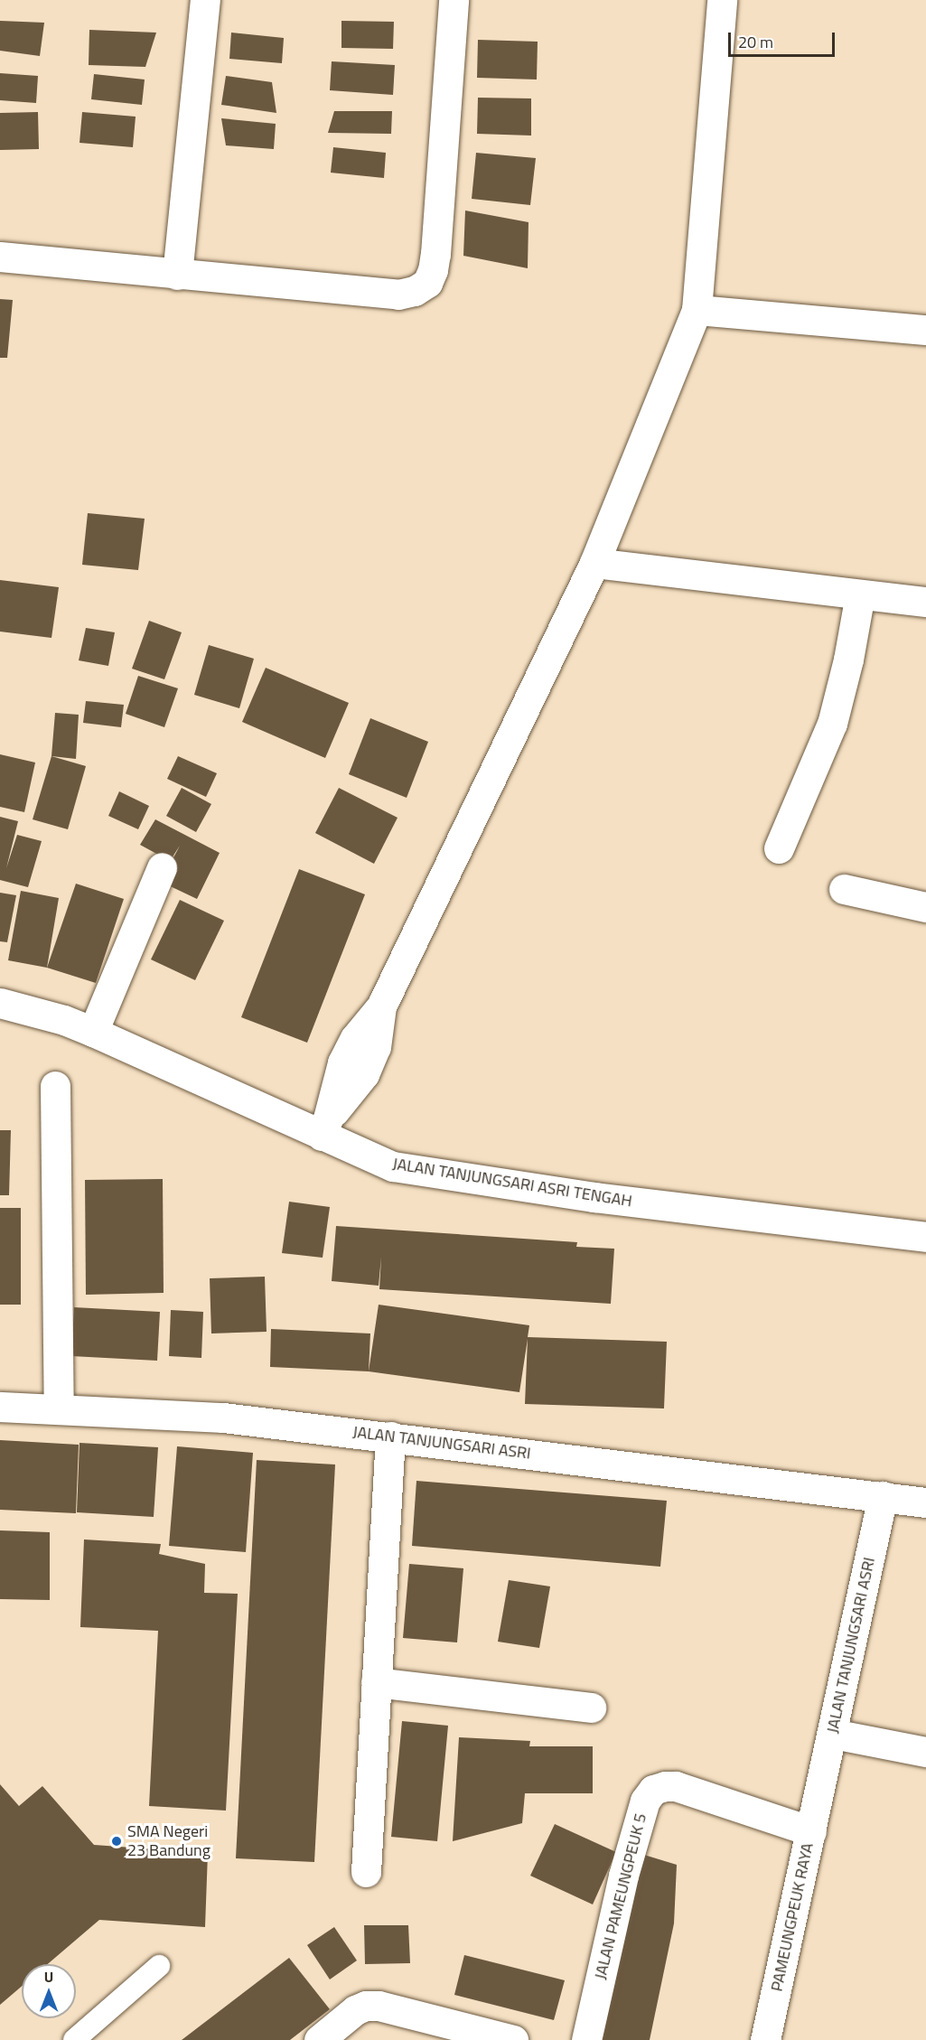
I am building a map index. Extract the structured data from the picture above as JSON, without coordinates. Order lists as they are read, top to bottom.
{
  "streets": {
    "street": [
      "JALAN TANJUNGSARI ASRI TENGAH",
      "JALAN TANJUNGSARI ASRI",
      "JALAN PAMEUNGPEUK 5",
      "PAMEUNGPEUK RAYA"
    ]
  },
  "crossings": [
    ["JALAN TANJUNGSARI ASRI", "PAMEUNGPEUK RAYA"],
    ["JALAN PAMEUNGPEUK 5", "PAMEUNGPEUK RAYA"]
  ],
  "places": ["SMA Negeri 23 Bandung"],
  "scale_bar": "20 m",
  "north": "top"
}
